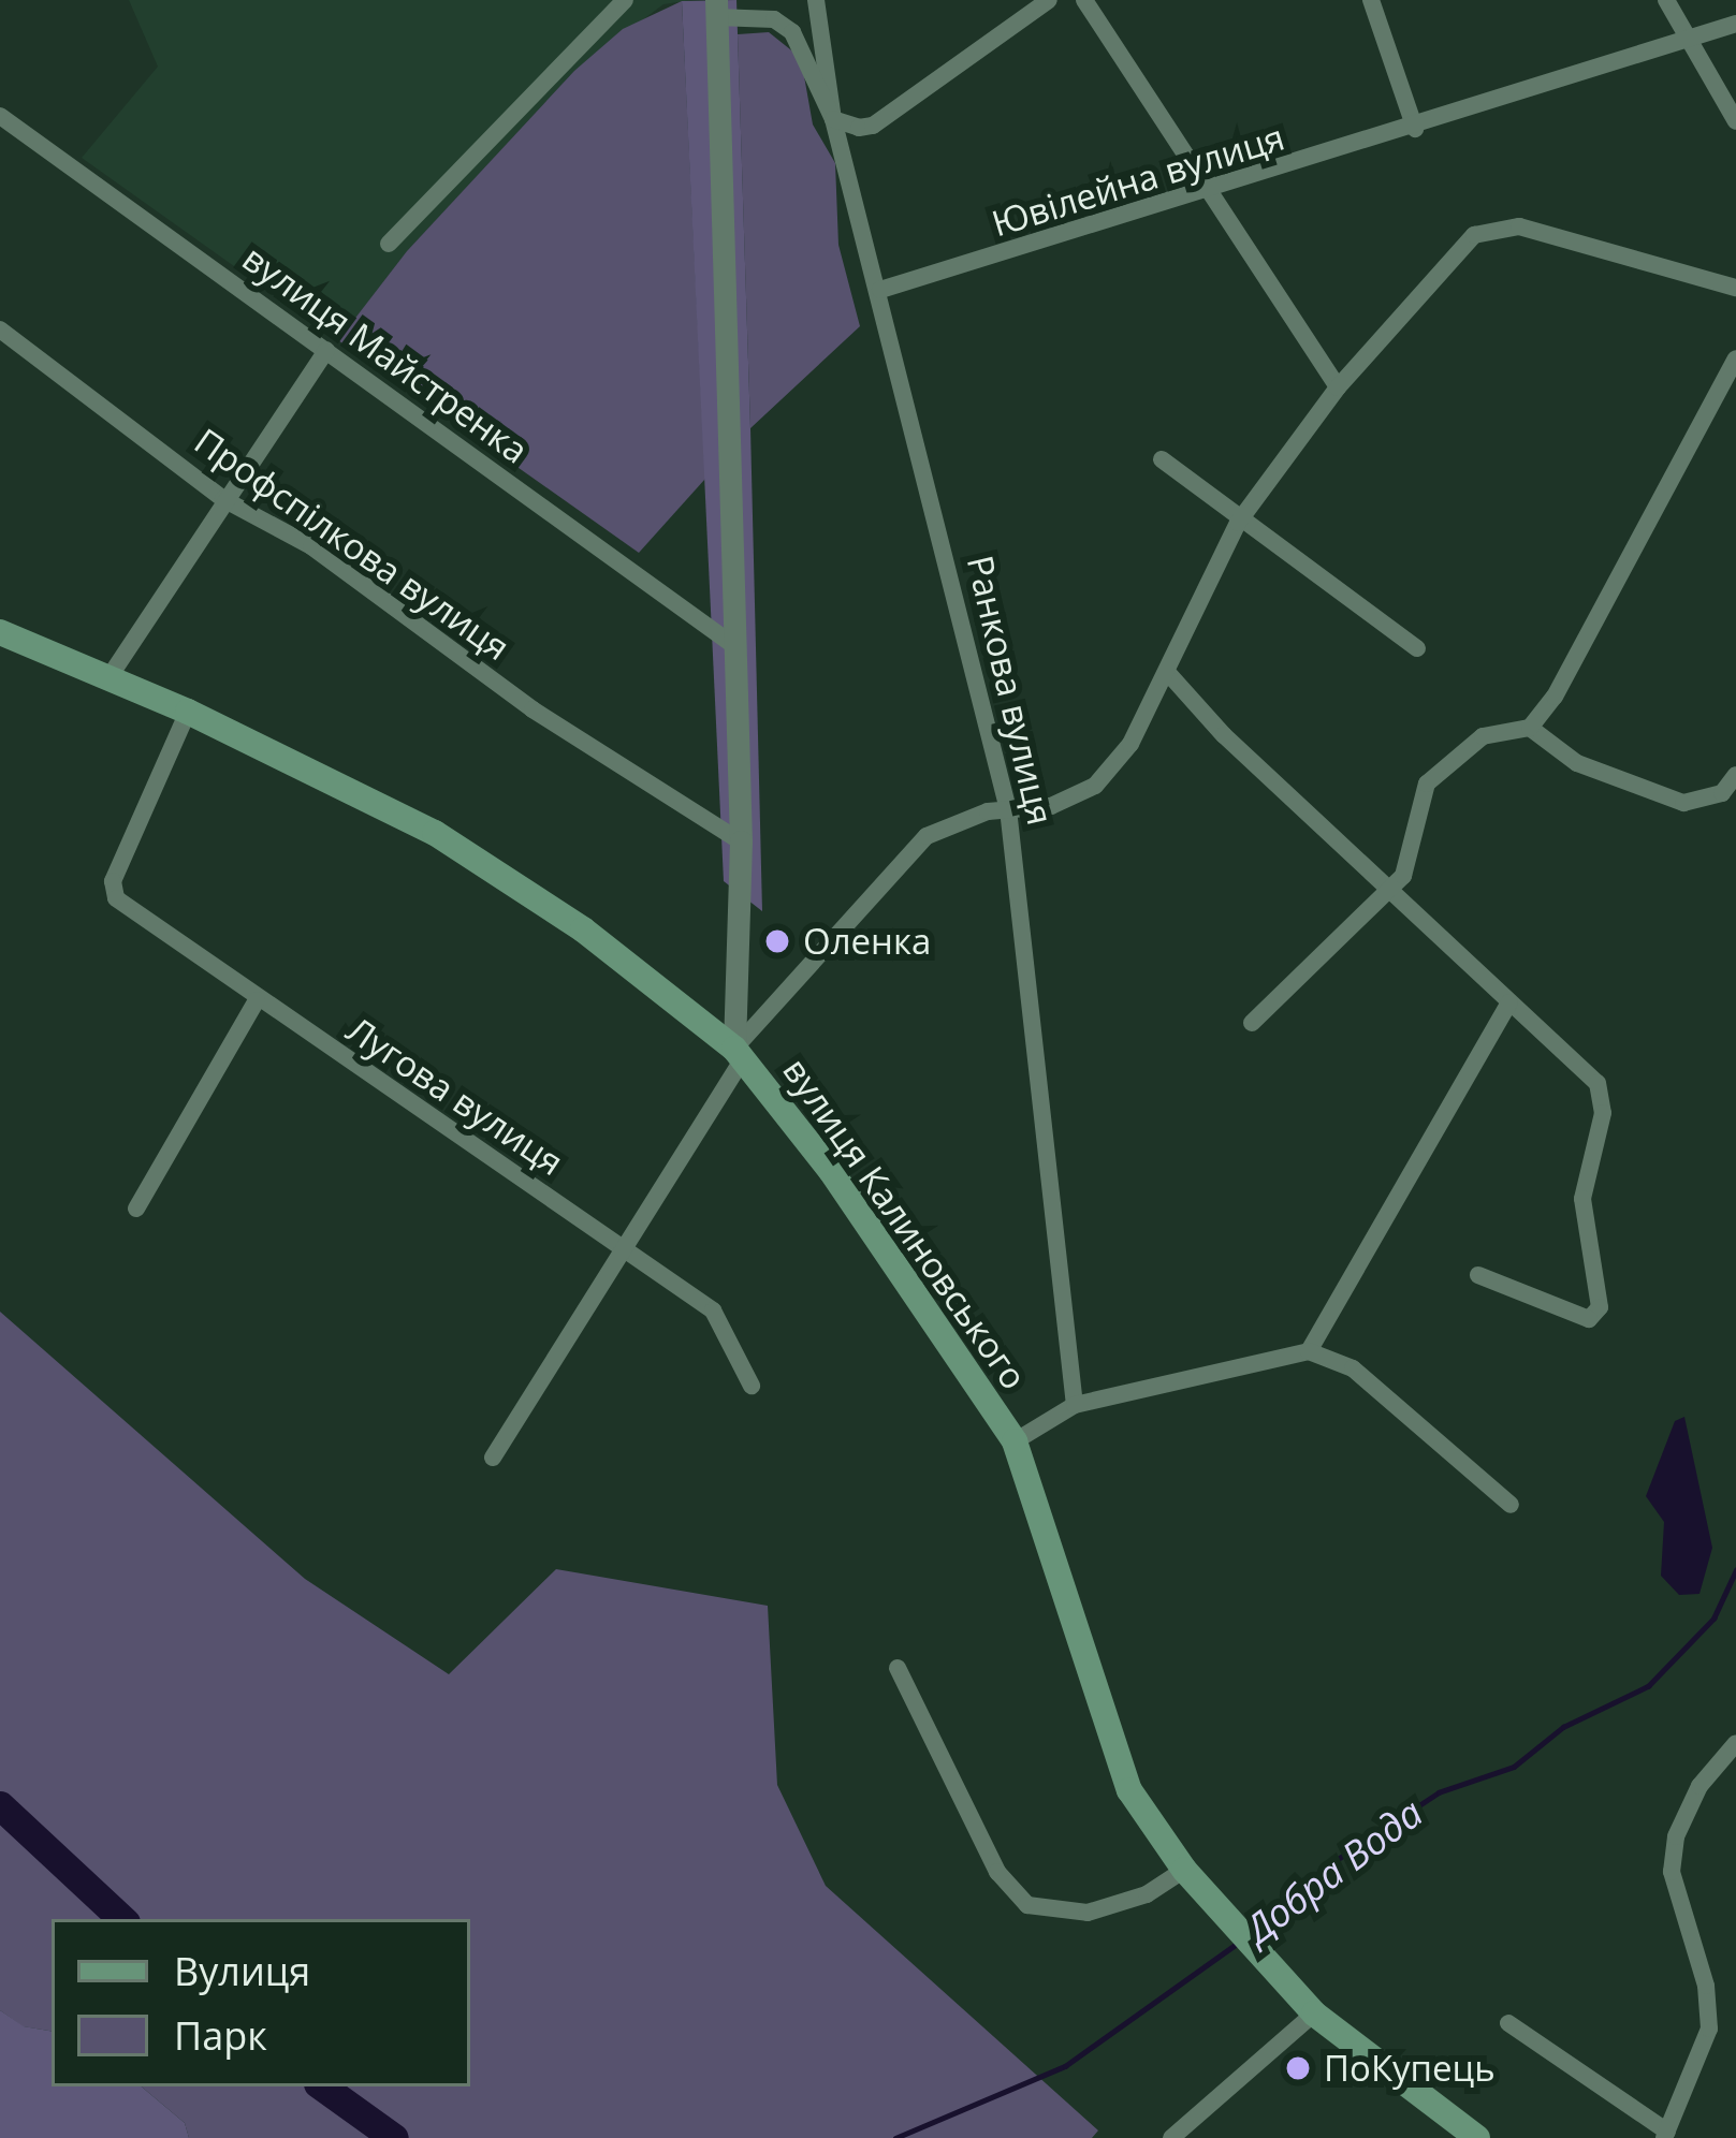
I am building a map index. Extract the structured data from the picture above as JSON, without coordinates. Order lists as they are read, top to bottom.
{
  "streets": {
    "main road": ["вулиця Калиновського"],
    "street": [
      "Ювілейна вулиця",
      "вулиця Майстренка",
      "Профспілкова вулиця",
      "Ранкова вулиця",
      "Лугова вулиця"
    ]
  },
  "crossings": [
    ["Ювілейна вулиця", "Ранкова вулиця"],
    ["Лугова вулиця", "вулиця Калиновського"]
  ],
  "water": ["Добра Вода"],
  "places": ["Оленка", "ПоКупець"],
  "legend": ["Вулиця", "Парк"]
}
